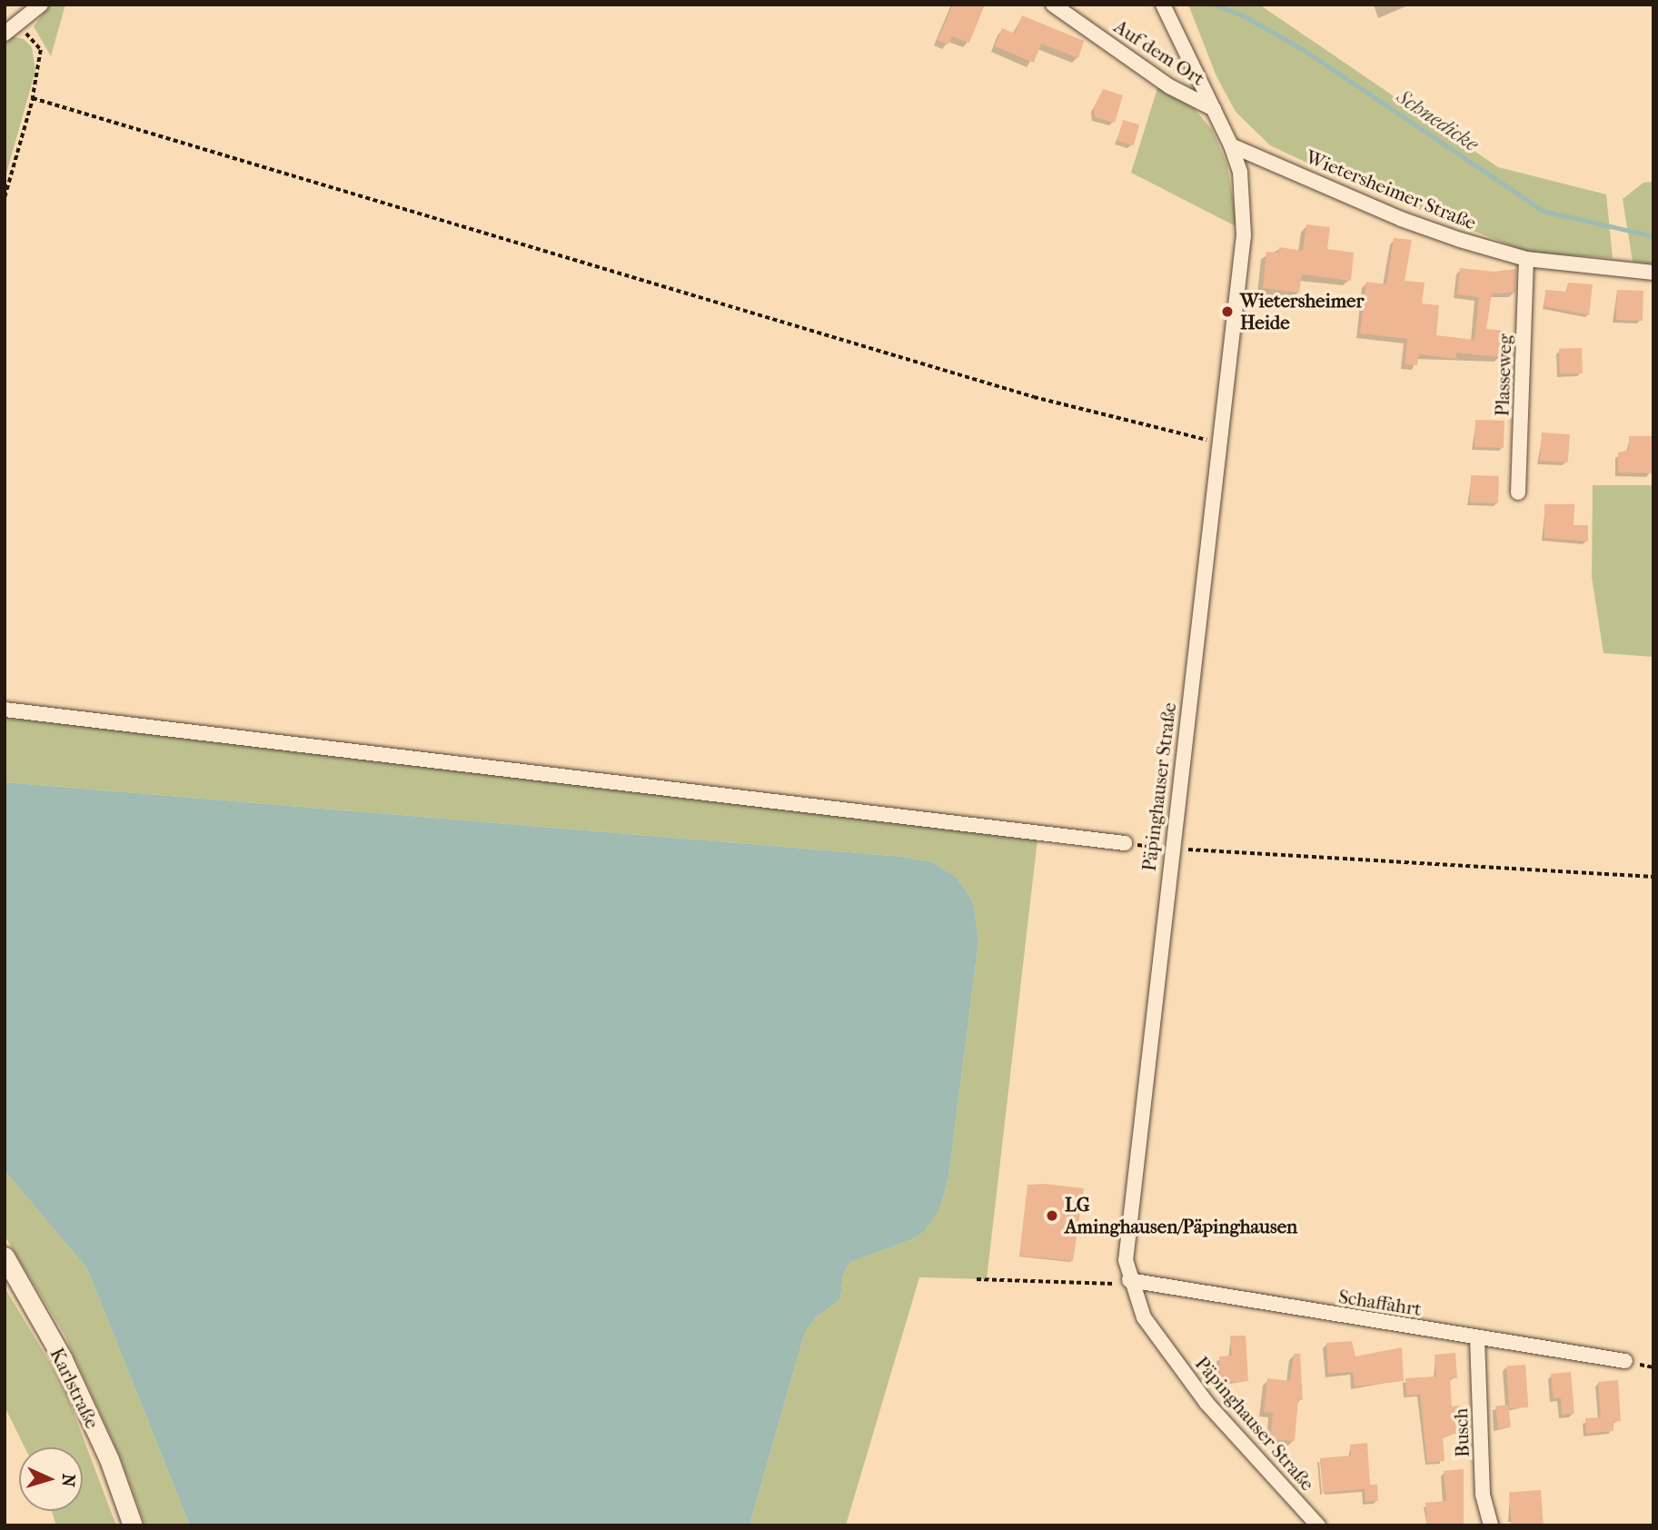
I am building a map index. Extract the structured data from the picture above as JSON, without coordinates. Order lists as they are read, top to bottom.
{
  "streets": {
    "street": [
      "Auf dem Ort",
      "Wietersheimer Straße",
      "Plasseweg",
      "Päpinghauser Straße",
      "Schaffahrt",
      "Karlstraße",
      "Busch"
    ]
  },
  "crossings": [
    ["Auf dem Ort", "Päpinghauser Straße"],
    ["Wietersheimer Straße", "Plasseweg"],
    ["Wietersheimer Straße", "Päpinghauser Straße"],
    ["Päpinghauser Straße", "Schaffahrt"],
    ["Schaffahrt", "Busch"]
  ],
  "water": ["Schnedicke"],
  "places": ["Wietersheimer Heide", "LG Aminghausen/Päpinghausen"],
  "north": "right"
}
